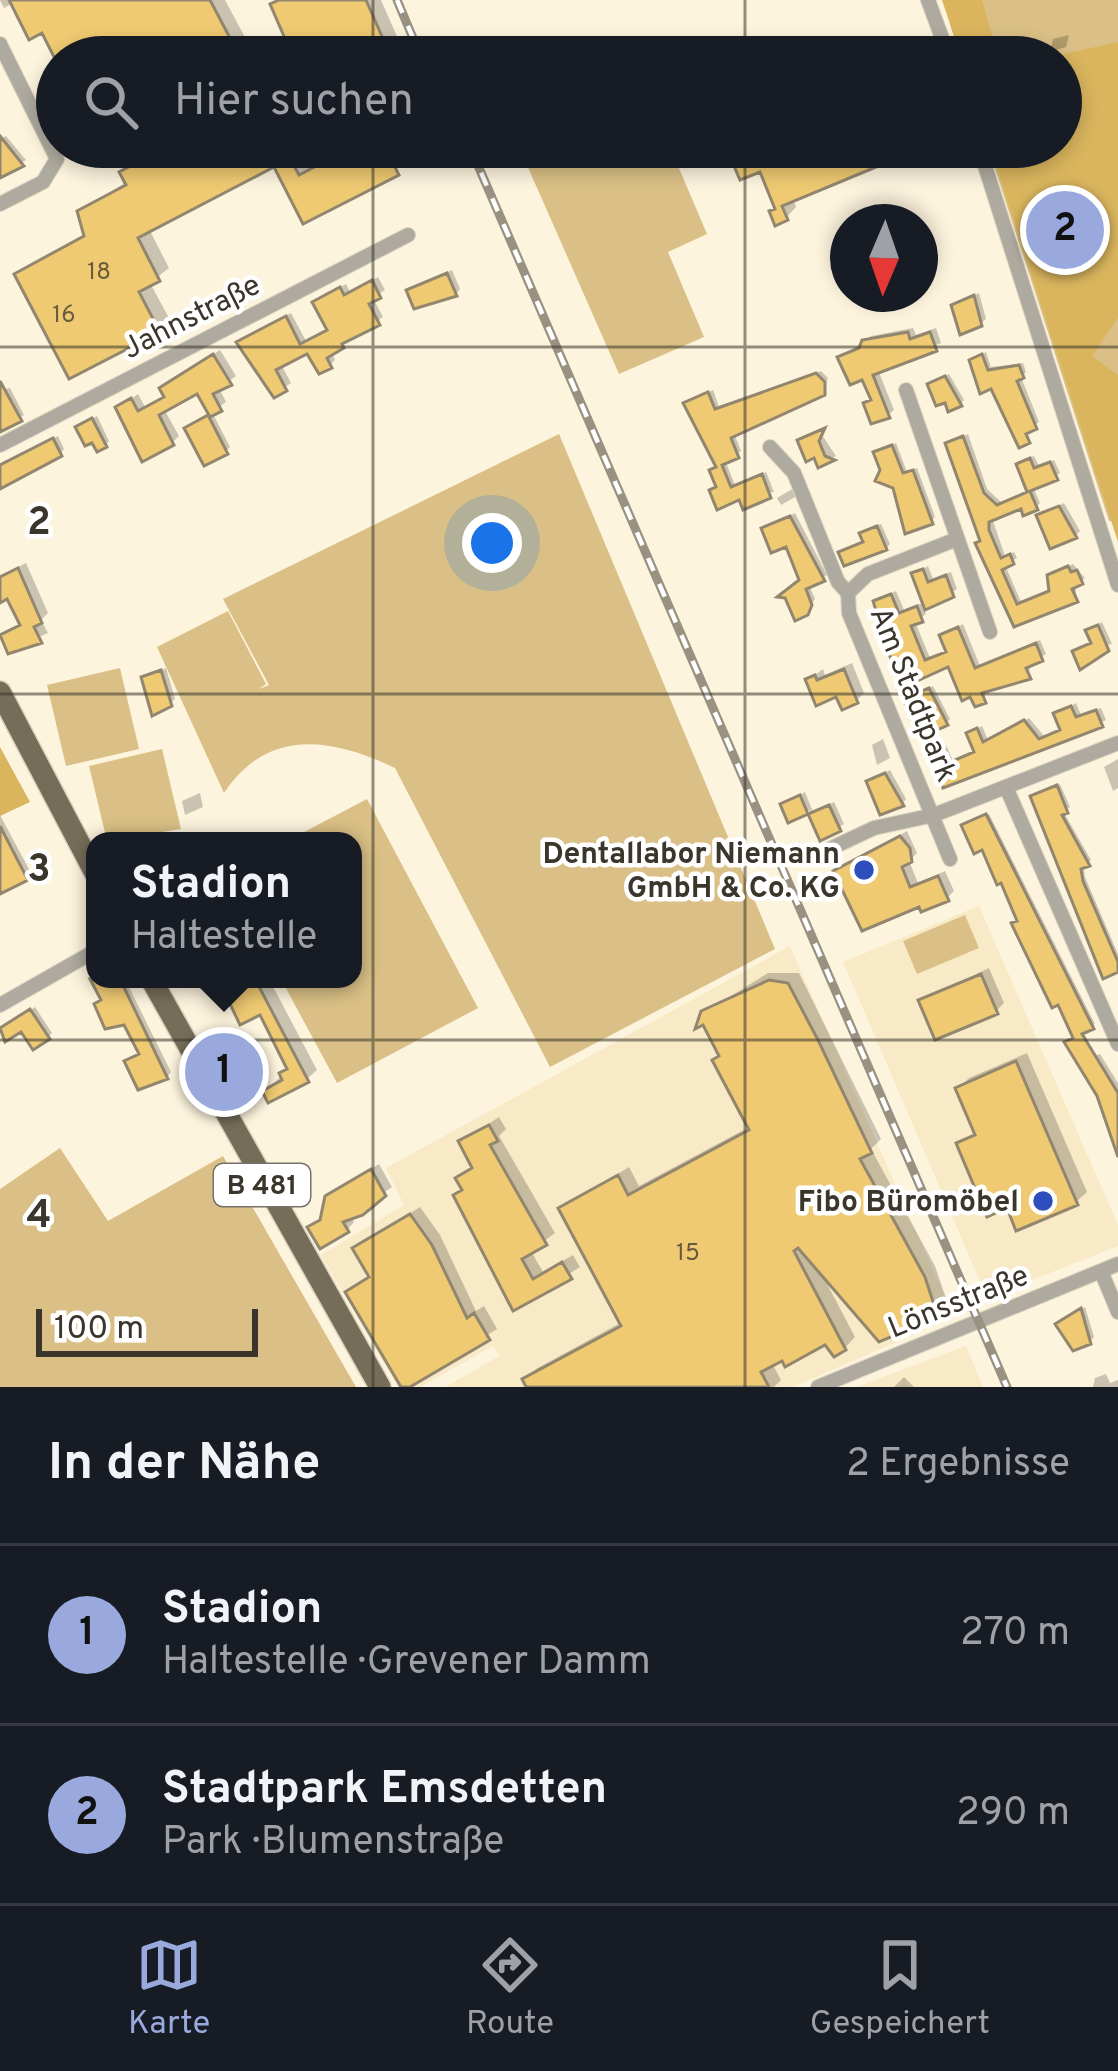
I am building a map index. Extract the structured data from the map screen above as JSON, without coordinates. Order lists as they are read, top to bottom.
{
  "streets": {
    "main road": ["B 481"],
    "street": ["Jahnstraße", "Am Stadtpark", "Lönsstraße"]
  },
  "places": ["Dentallabor Niemann GmbH & Co. KG", "Fibo Büromöbel"],
  "house_numbers": ["18", "16", "15"],
  "scale_bar": "100 m",
  "north": "bottom",
  "page": {
    "search": "Hier suchen",
    "pins": ["2", "1"],
    "popup": ["Stadion", "Haltestelle"],
    "scale": "100 m",
    "heading": ["In der Nähe", "2 Ergebnisse"],
    "list": [
      {
        "mark": "1",
        "name": "Stadion",
        "note": "Haltestelle · Grevener Damm",
        "value": "270 m"
      },
      {
        "mark": "2",
        "name": "Stadtpark Emsdetten",
        "note": "Park · Blumenstraße",
        "value": "290 m"
      }
    ],
    "nav": ["Karte", "Route", "Gespeichert"]
  },
  "grid": {
    "rows": ["2", "3", "4"]
  }
}
